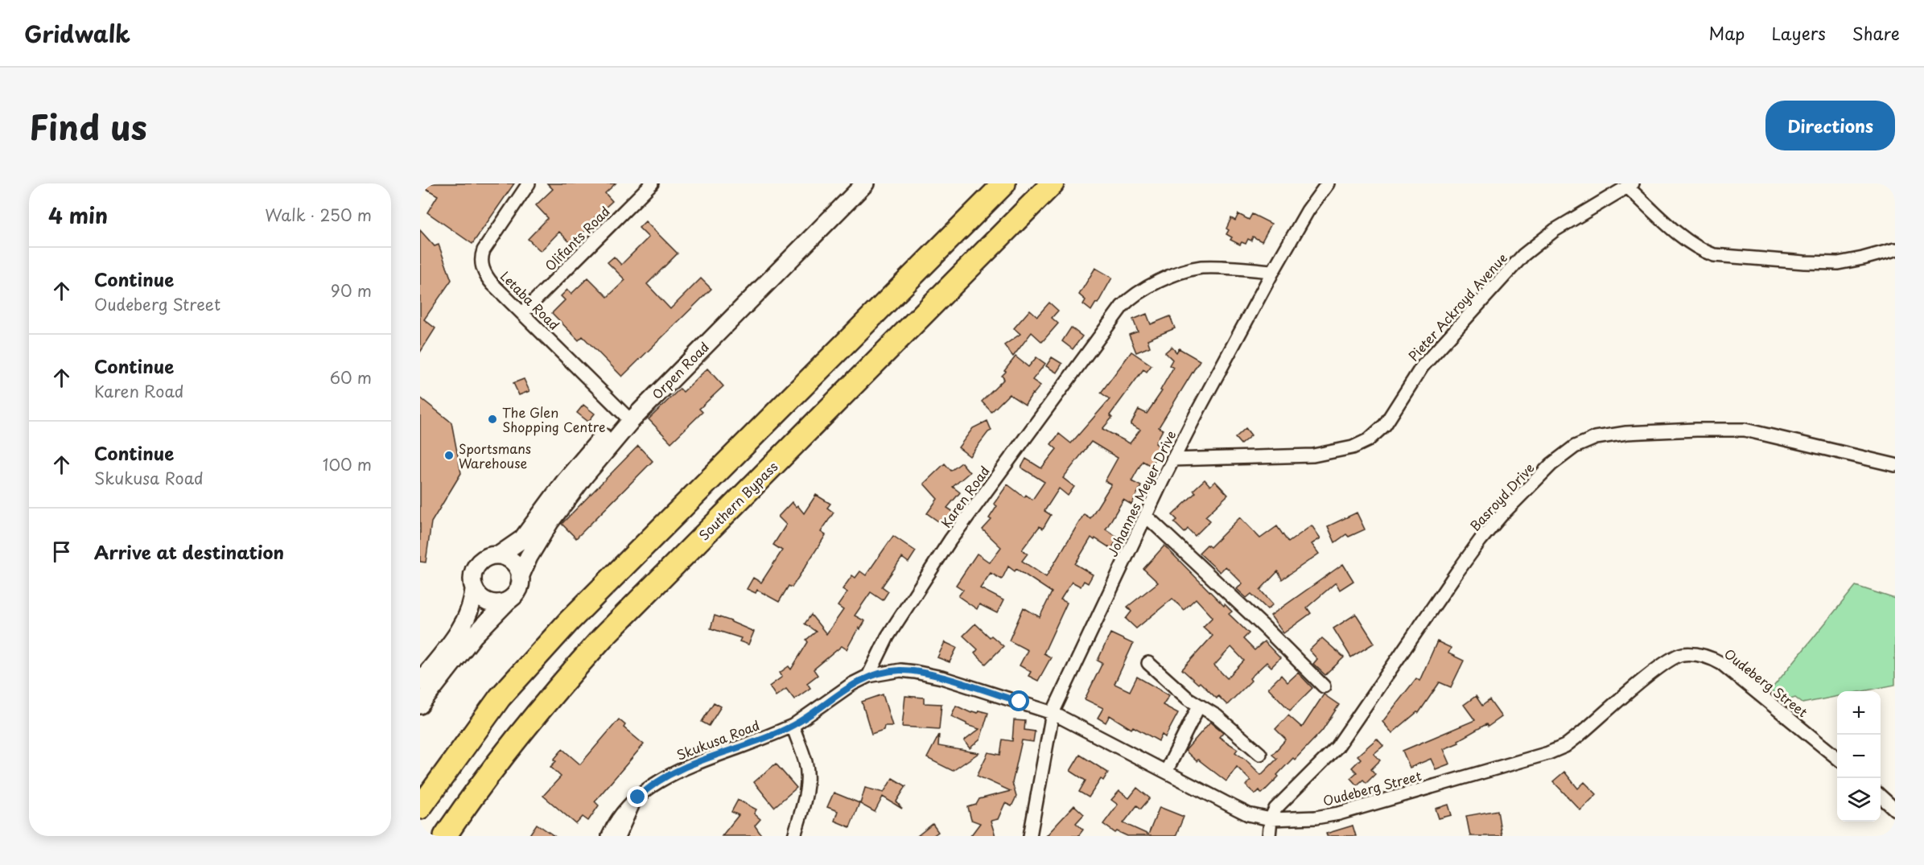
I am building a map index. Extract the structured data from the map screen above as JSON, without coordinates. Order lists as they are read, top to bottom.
{
  "streets": {
    "highway": ["Southern Bypass"],
    "street": [
      "Olifants Road",
      "Letaba Road",
      "Pieter Ackroyd Avenue",
      "Orpen Road",
      "Johannes Meyer Drive",
      "Karen Road",
      "Basroyd Drive",
      "Oudeberg Street",
      "Skukusa Road"
    ]
  },
  "crossings": [
    ["Olifants Road", "Letaba Road"],
    ["Letaba Road", "Orpen Road"],
    ["Pieter Ackroyd Avenue", "Johannes Meyer Drive"],
    ["Johannes Meyer Drive", "Karen Road"],
    ["Johannes Meyer Drive", "Oudeberg Street"],
    ["Karen Road", "Oudeberg Street"],
    ["Basroyd Drive", "Oudeberg Street"]
  ],
  "places": ["The Glen Shopping Centre", "Sportsmans Warehouse"],
  "page": {
    "header": "Gridwalk",
    "nav": ["Map", "Layers", "Share"],
    "title": "Find us",
    "buttons": "Directions",
    "heading": ["4 min", "Walk · 250 m"],
    "list": [
      ["Continue", "Oudeberg Street", "90 m"],
      ["Continue", "Karen Road", "60 m"],
      ["Continue", "Skukusa Road", "100 m"],
      "Arrive at destination"
    ],
    "map_buttons": ["+", "−"]
  }
}
